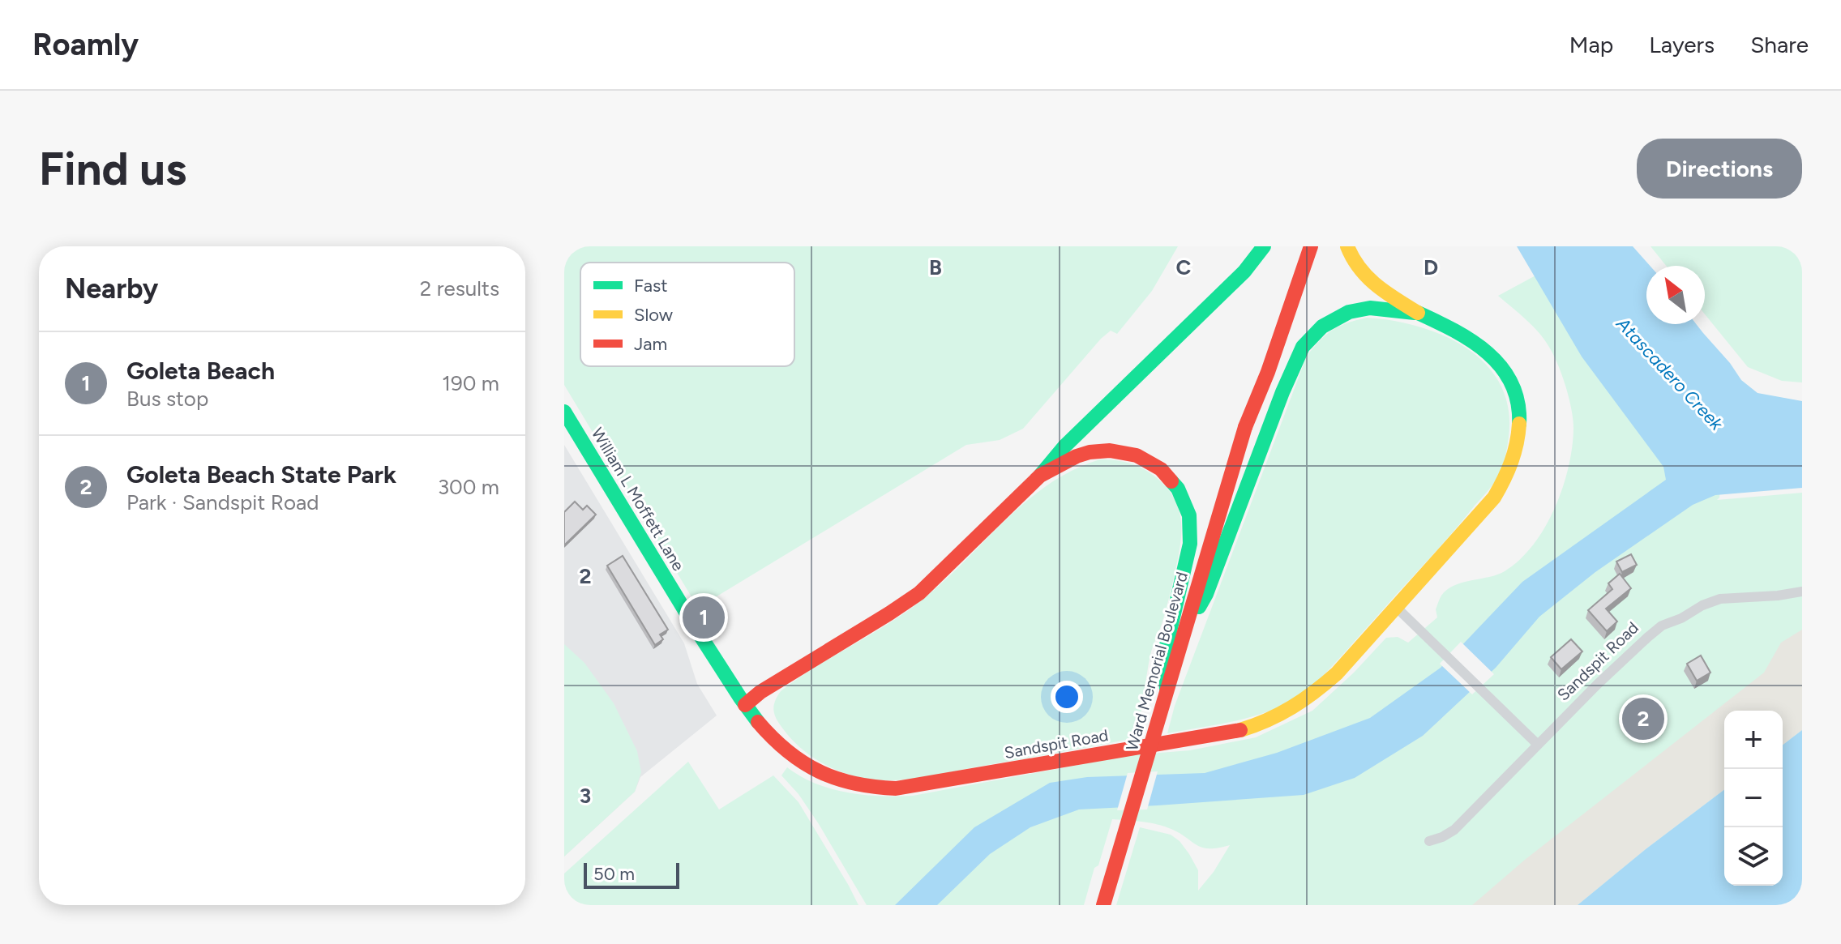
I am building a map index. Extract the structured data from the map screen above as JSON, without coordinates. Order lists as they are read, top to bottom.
{
  "streets": {
    "main road": ["William L Moffett Lane", "Ward Memorial Boulevard", "Sandspit Road"]
  },
  "crossings": [
    ["William L Moffett Lane", "Sandspit Road"]
  ],
  "water": ["Atascadero Creek"],
  "legend": ["Fast", "Slow", "Jam"],
  "scale_bar": "50 m",
  "north": "top left",
  "page": {
    "header": "Roamly",
    "nav": ["Map", "Layers", "Share"],
    "buttons": "Directions",
    "title": "Find us",
    "heading": ["Nearby", "2 results"],
    "list": [
      {
        "mark": "1",
        "name": "Goleta Beach",
        "note": "Bus stop",
        "value": "190 m"
      },
      {
        "mark": "2",
        "name": "Goleta Beach State Park",
        "note": "Park · Sandspit Road",
        "value": "300 m"
      }
    ],
    "pins": ["1", "2"],
    "map_buttons": ["+", "−"],
    "scale": "50 m"
  },
  "grid": {
    "columns": ["B", "C", "D"],
    "rows": ["2", "3"]
  }
}
